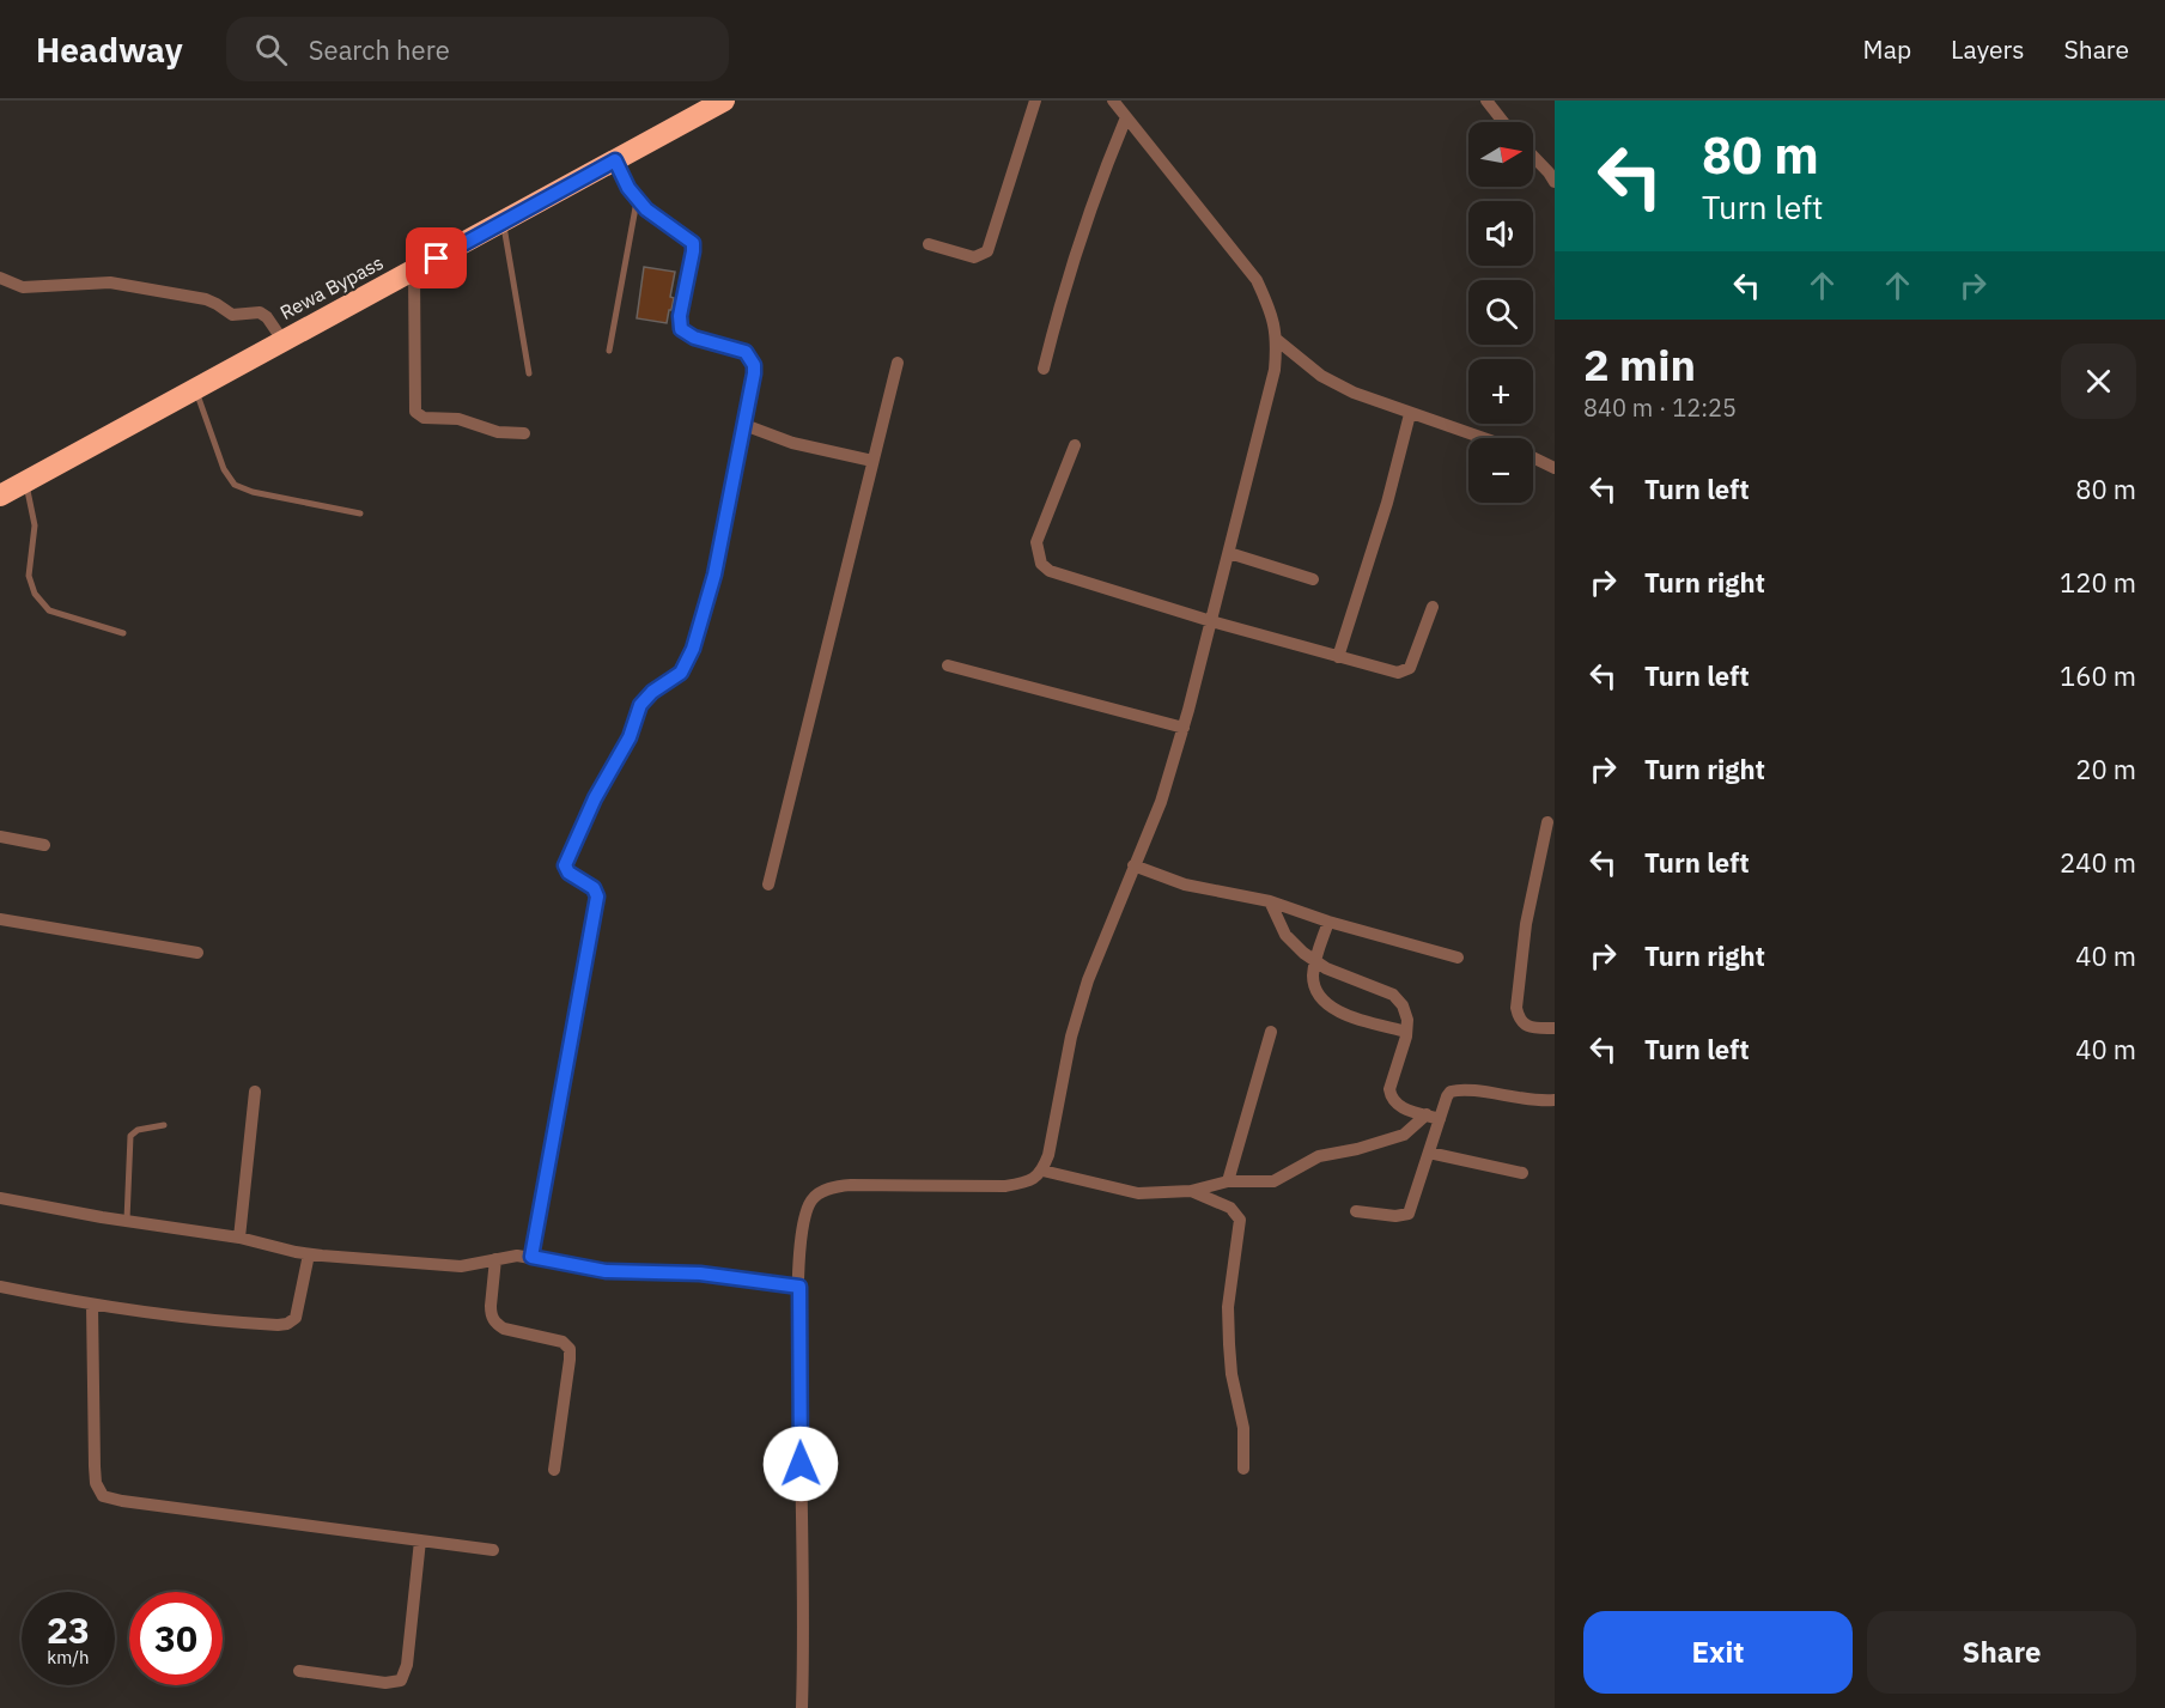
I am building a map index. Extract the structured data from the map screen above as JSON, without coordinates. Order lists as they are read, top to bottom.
{
  "streets": {
    "highway": ["Rewa Bypass"]
  },
  "north": "right",
  "page": {
    "header": "Headway",
    "search": "Search here",
    "nav": ["Map", "Layers", "Share"],
    "turn": ["80 m", "Turn left"],
    "map_buttons": ["+", "−"],
    "heading": ["2 min", "840 m · 12:25"],
    "list": [
      {
        "name": "Turn left",
        "value": "80 m"
      },
      {
        "name": "Turn right",
        "value": "120 m"
      },
      {
        "name": "Turn left",
        "value": "160 m"
      },
      {
        "name": "Turn right",
        "value": "20 m"
      },
      {
        "name": "Turn left",
        "value": "240 m"
      },
      {
        "name": "Turn right",
        "value": "40 m"
      },
      {
        "name": "Turn left",
        "value": "40 m"
      }
    ],
    "speed": "23 km/h",
    "limit": "30",
    "buttons": ["Exit", "Share"]
  }
}
